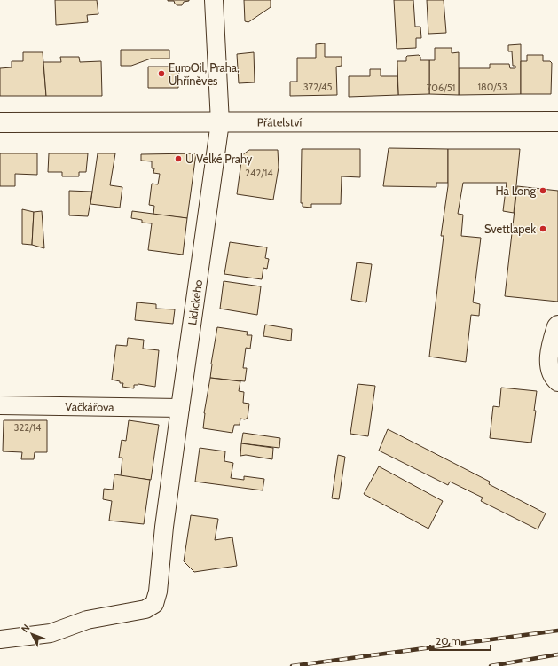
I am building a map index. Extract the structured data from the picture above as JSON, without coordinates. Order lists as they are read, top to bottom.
{
  "streets": {
    "main road": ["Přátelství"],
    "street": ["Lidického", "Vačkářova"]
  },
  "crossings": [
    ["Přátelství", "Lidického"],
    ["Lidického", "Vačkářova"]
  ],
  "places": [
    "EuroOil, Praha, Uhříněves",
    "U Velké Prahy",
    "Ha Long",
    "Svettlapek"
  ],
  "house_numbers": [
    "372/45",
    "180/53",
    "706/51",
    "242/14",
    "322/14"
  ],
  "scale_bar": "20 m",
  "north": "top left"
}
